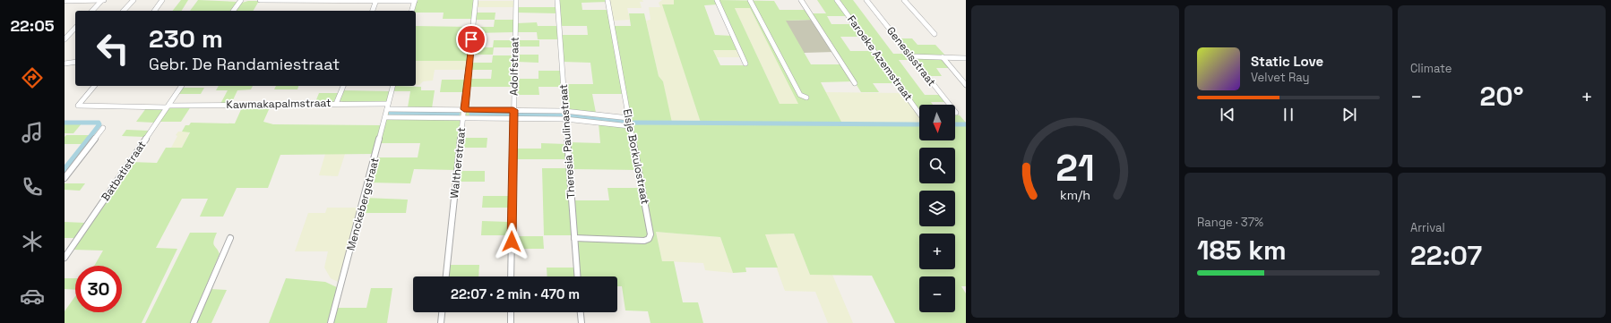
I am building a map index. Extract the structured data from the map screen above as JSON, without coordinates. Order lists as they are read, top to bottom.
{
  "streets": {
    "street": [
      "Genesisstraat",
      "Faroeke Azemstraat",
      "Adolfstraat",
      "Kawmakapalmstraat",
      "Theresia Paulinastraat",
      "Elsje Borkulostraat",
      "Waltherstraat",
      "Batbatistraat",
      "Menckebergstraat"
    ]
  },
  "crossings": [
    ["Adolfstraat", "Kawmakapalmstraat"],
    ["Kawmakapalmstraat", "Theresia Paulinastraat"],
    ["Kawmakapalmstraat", "Elsje Borkulostraat"],
    ["Kawmakapalmstraat", "Waltherstraat"],
    ["Kawmakapalmstraat", "Batbatistraat"],
    ["Kawmakapalmstraat", "Menckebergstraat"],
    ["Theresia Paulinastraat", "Elsje Borkulostraat"]
  ],
  "north": "bottom",
  "page": {
    "tabs": "22:05",
    "tile": [
      "Climate",
      ["Range · 37%", "185 km"],
      ["Arrival", "22:07"]
    ],
    "turn": ["230 m", "Gebr. De Randamiestraat"],
    "song": ["Static Love", "Velvet Ray"],
    "heat": ["−", "20°", "+"],
    "map_buttons": ["+", "−"],
    "limit": "30",
    "trip": "22:07 · 2 min · 470 m",
    "gauge": ["21", "km/h"]
  }
}
